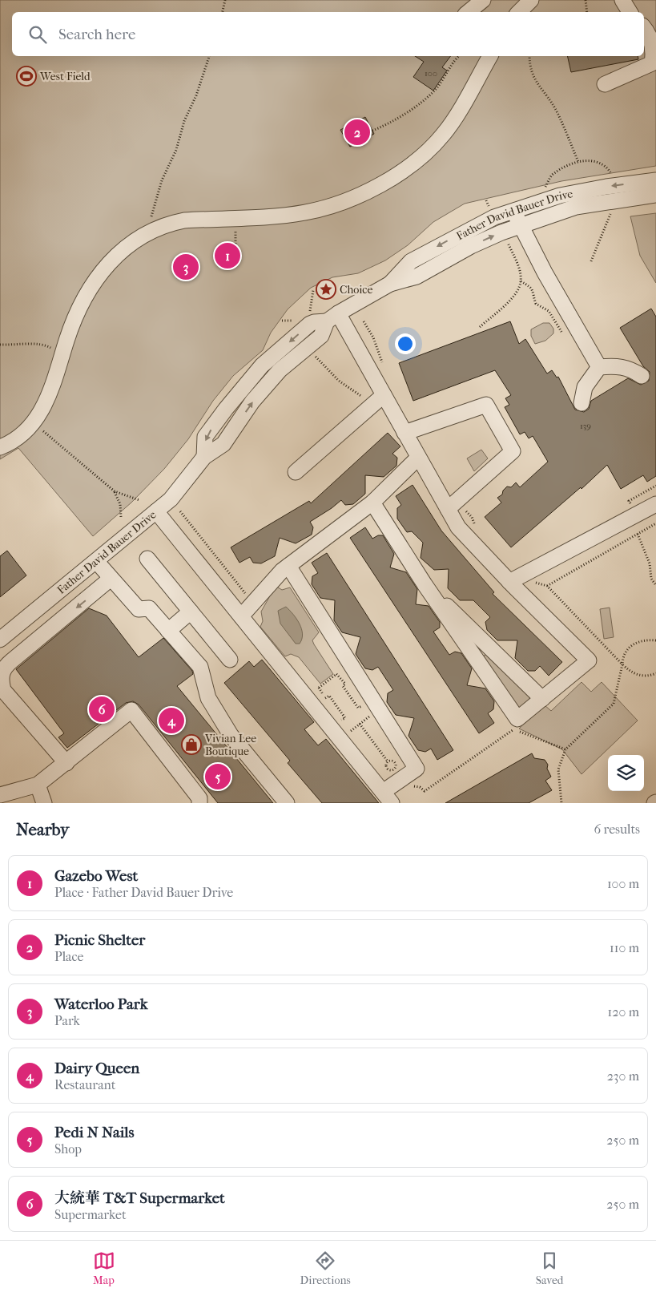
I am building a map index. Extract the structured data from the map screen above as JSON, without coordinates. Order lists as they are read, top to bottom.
{
  "streets": {
    "street": ["Father David Bauer Drive"]
  },
  "places": {
    "sports": ["West Field"],
    "place": ["Choice"],
    "shop": ["Vivian Lee Boutique"]
  },
  "house_numbers": ["100", "139"],
  "page": {
    "search": "Search here",
    "pins": [
      "2",
      "1",
      "3",
      "6",
      "4",
      "5"
    ],
    "heading": ["Nearby", "6 results"],
    "list": [
      {
        "mark": "1",
        "name": "Gazebo West",
        "note": "Place · Father David Bauer Drive",
        "value": "100 m"
      },
      {
        "mark": "2",
        "name": "Picnic Shelter",
        "note": "Place",
        "value": "110 m"
      },
      {
        "mark": "3",
        "name": "Waterloo Park",
        "note": "Park",
        "value": "120 m"
      },
      {
        "mark": "4",
        "name": "Dairy Queen",
        "note": "Restaurant",
        "value": "230 m"
      },
      {
        "mark": "5",
        "name": "Pedi N Nails",
        "note": "Shop",
        "value": "250 m"
      },
      {
        "mark": "6",
        "name": "大統華 T&T Supermarket",
        "note": "Supermarket",
        "value": "250 m"
      }
    ],
    "nav": ["Map", "Directions", "Saved"]
  }
}
